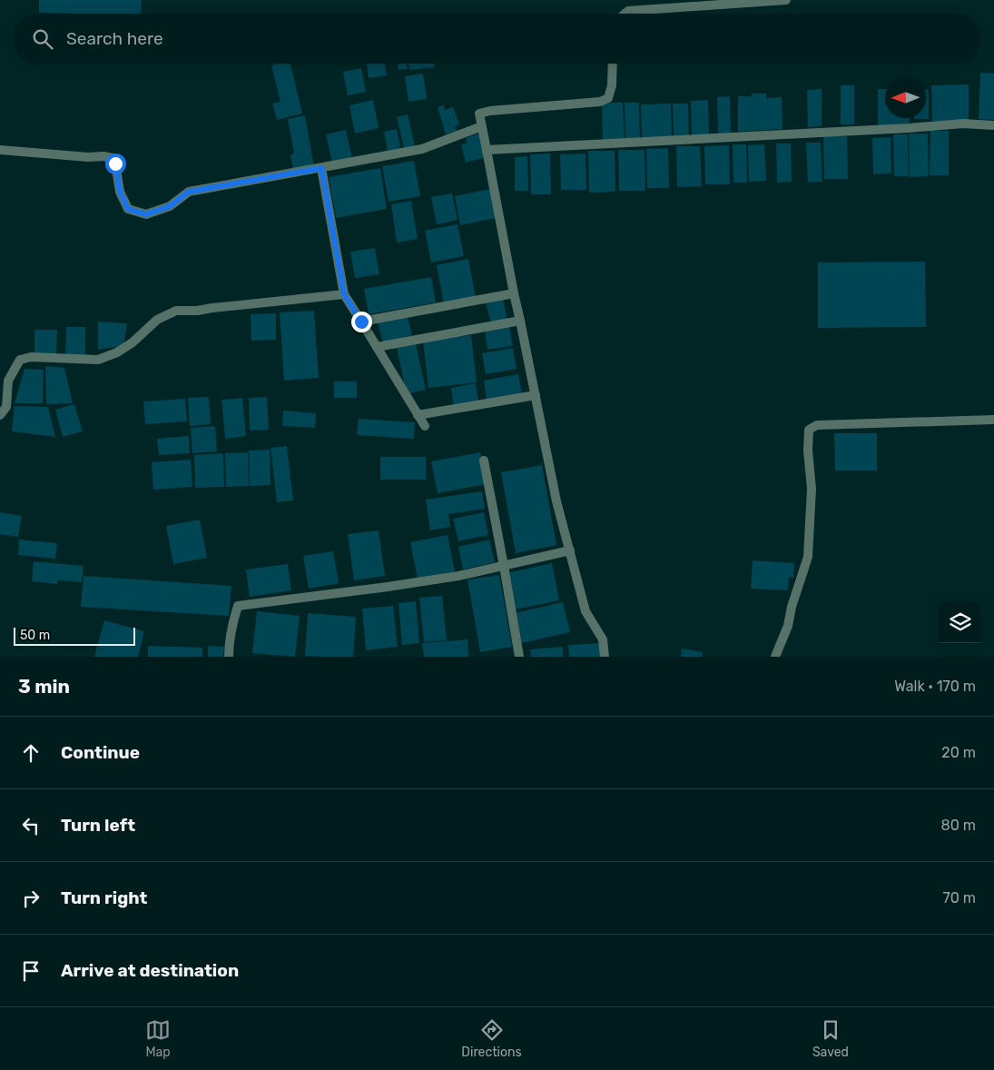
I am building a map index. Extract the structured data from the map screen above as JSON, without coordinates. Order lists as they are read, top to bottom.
{
  "scale_bar": "50 m",
  "north": "left",
  "page": {
    "search": "Search here",
    "scale": "50 m",
    "heading": ["3 min", "Walk · 170 m"],
    "list": [
      ["Continue", "20 m"],
      ["Turn left", "80 m"],
      ["Turn right", "70 m"],
      "Arrive at destination"
    ],
    "nav": ["Map", "Directions", "Saved"]
  }
}
